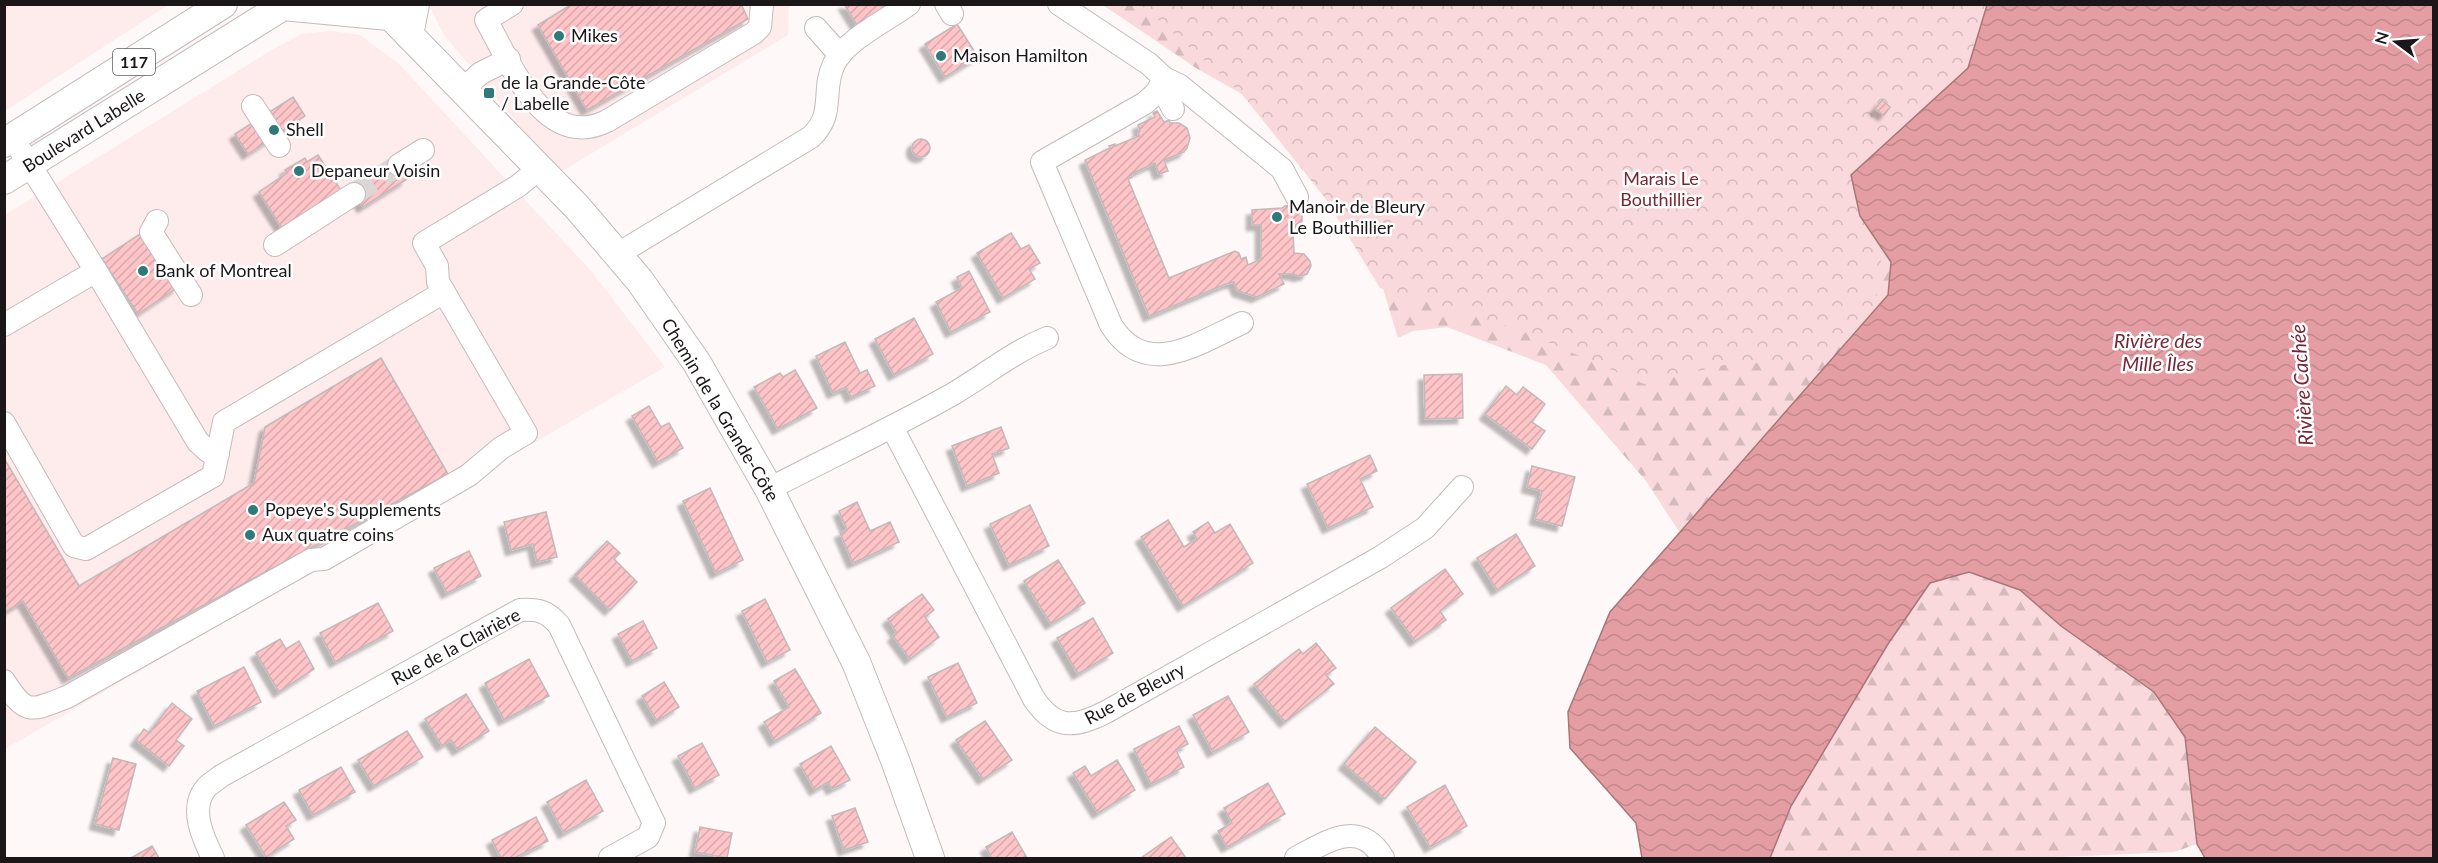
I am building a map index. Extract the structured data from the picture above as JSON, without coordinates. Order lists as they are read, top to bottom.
{
  "streets": {
    "main road": ["117", "Boulevard Labelle", "Chemin de la Grande-Côte"],
    "street": ["Rue de la Clairière", "Rue de Bleury"]
  },
  "water": ["Rivière des Mille Îles", "Rivière Cachée"],
  "parks": ["Marais Le Bouthillier"],
  "places": {
    "other": [
      "Mikes",
      "Maison Hamilton",
      "Shell",
      "Depaneur Voisin",
      "Manoir de Bleury Le Bouthillier",
      "Bank of Montreal",
      "Popeye's Supplements",
      "Aux quatre coins"
    ],
    "transit": ["de la Grande-Côte / Labelle"]
  },
  "north": "left"
}
